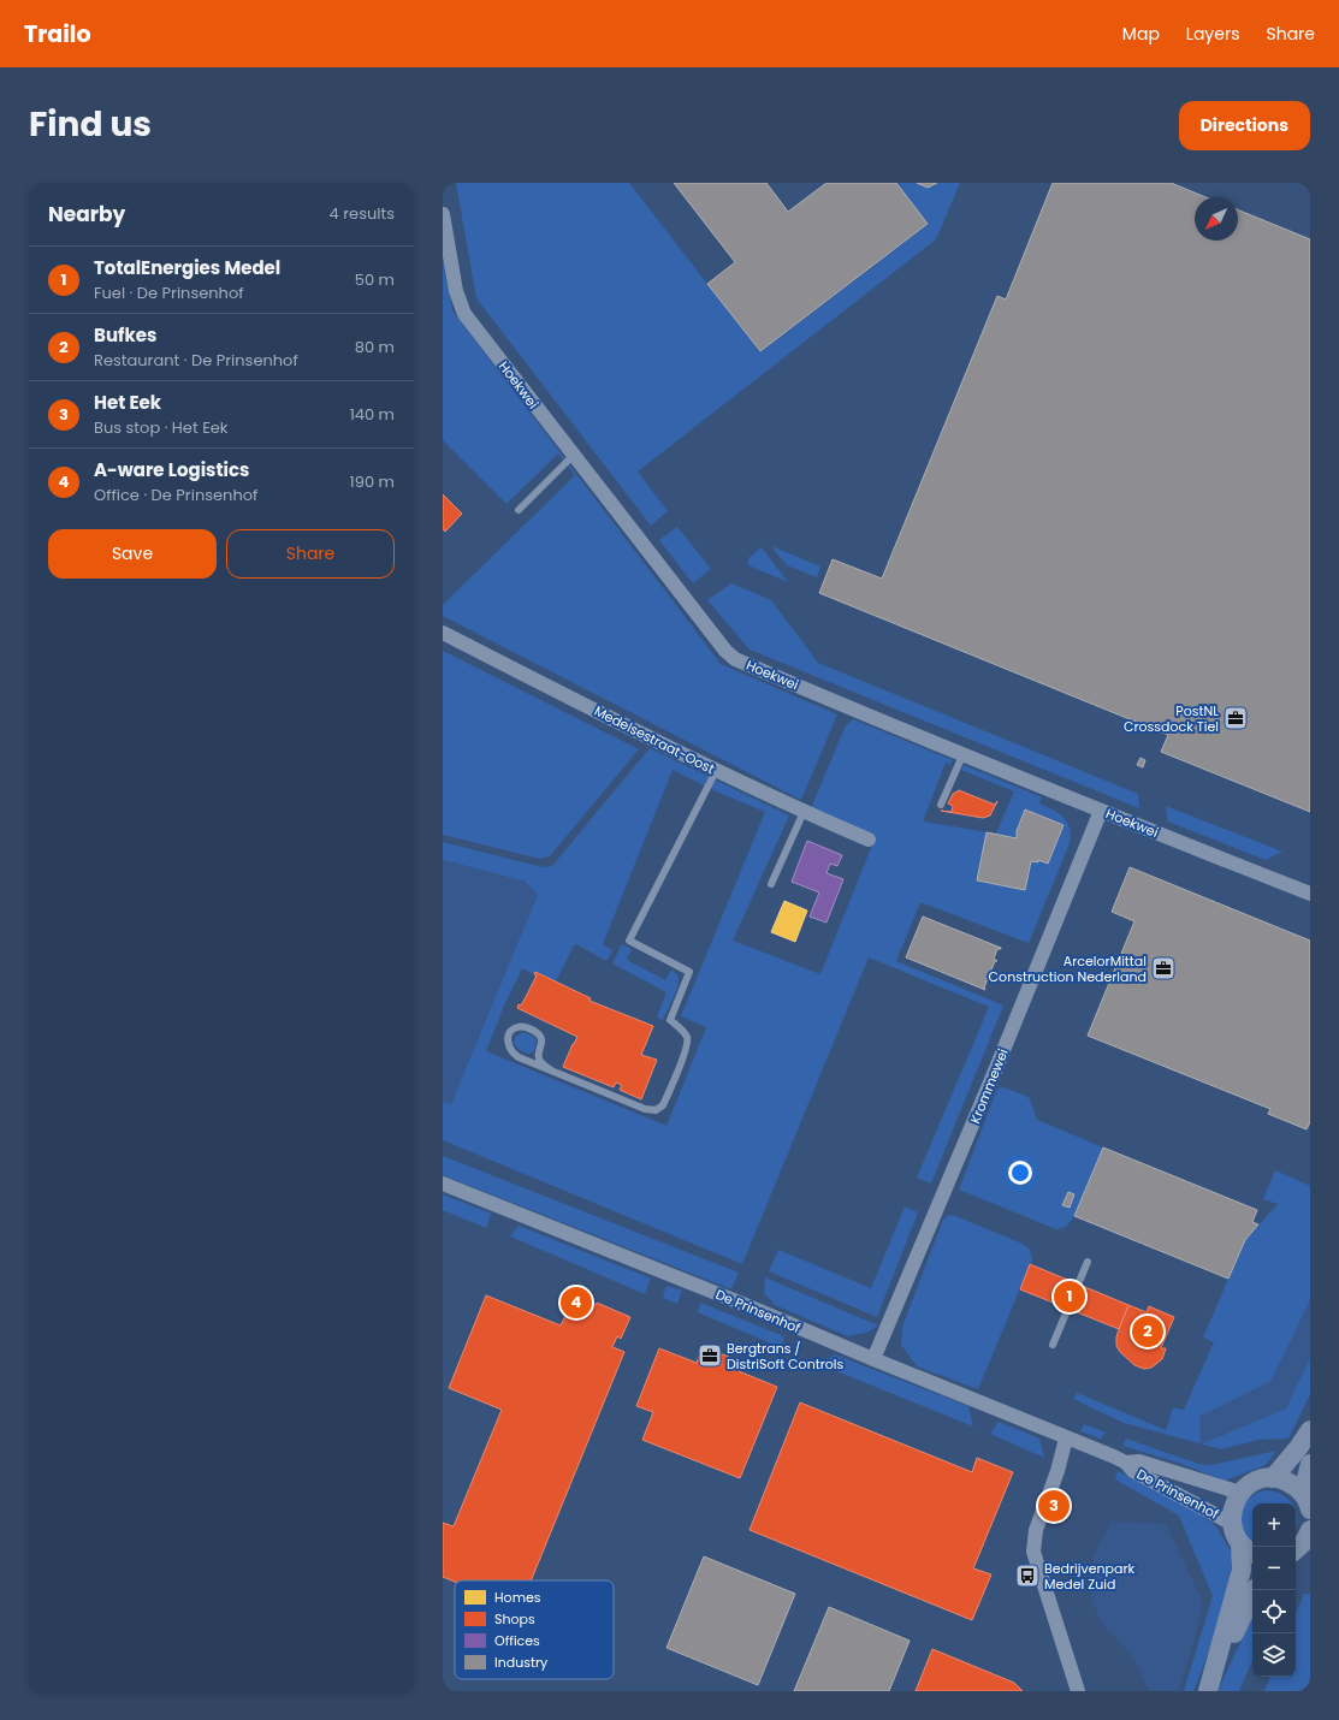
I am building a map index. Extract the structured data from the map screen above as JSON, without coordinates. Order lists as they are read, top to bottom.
{
  "streets": {
    "street": [
      "Hoekwei",
      "Medelsestraat-Oost",
      "Krommewei",
      "De Prinsenhof"
    ]
  },
  "crossings": [
    ["Hoekwei", "Krommewei"],
    ["Krommewei", "De Prinsenhof"]
  ],
  "places": {
    "office": ["PostNL Crossdock Tiel", "ArcelorMittal Construction Nederland", "Bergtrans / DistriSoft Controls"],
    "bus stop": ["Bedrijvenpark Medel Zuid"]
  },
  "legend": [
    "Homes",
    "Shops",
    "Offices",
    "Industry"
  ],
  "north": "bottom left",
  "page": {
    "header": "Trailo",
    "nav": ["Map", "Layers", "Share"],
    "title": "Find us",
    "buttons": [
      "Directions",
      ["Save", "Share"]
    ],
    "heading": ["Nearby", "4 results"],
    "list": [
      {
        "mark": "1",
        "name": "TotalEnergies Medel",
        "note": "Fuel · De Prinsenhof",
        "value": "50 m"
      },
      {
        "mark": "2",
        "name": "Bufkes",
        "note": "Restaurant · De Prinsenhof",
        "value": "80 m"
      },
      {
        "mark": "3",
        "name": "Het Eek",
        "note": "Bus stop · Het Eek",
        "value": "140 m"
      },
      {
        "mark": "4",
        "name": "A-ware Logistics",
        "note": "Office · De Prinsenhof",
        "value": "190 m"
      }
    ],
    "pins": [
      "1",
      "4",
      "2",
      "3"
    ],
    "map_buttons": ["+", "−"]
  }
}
